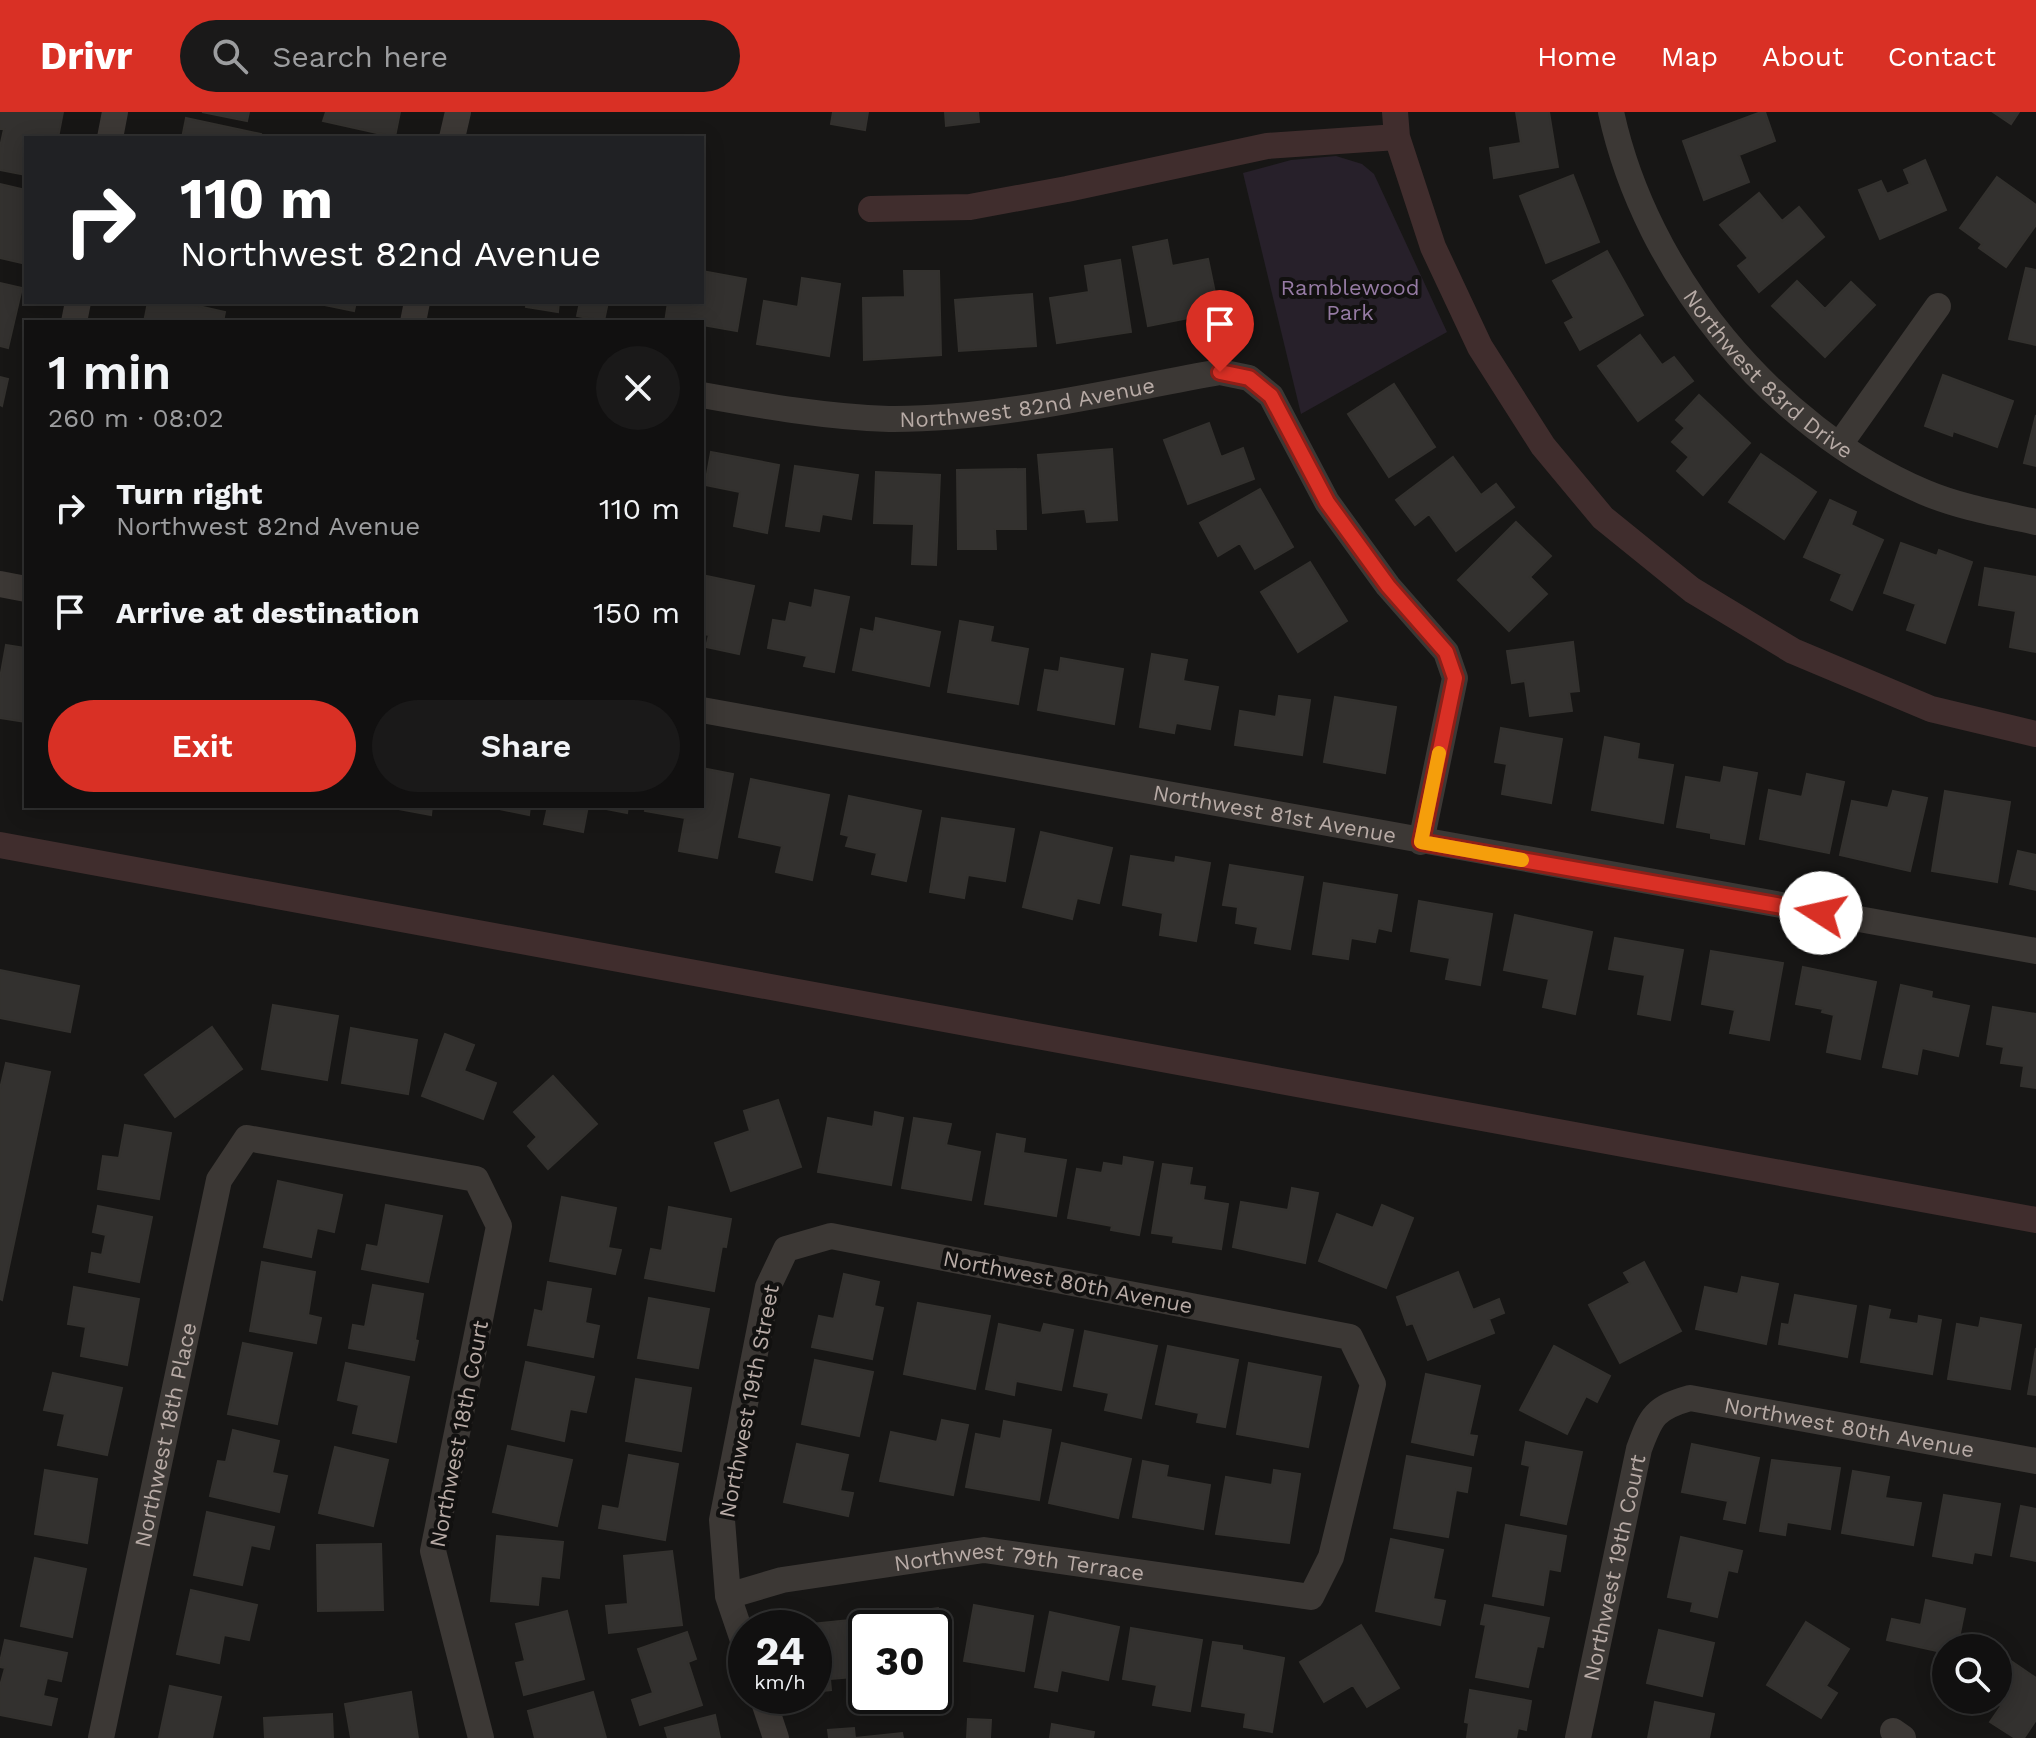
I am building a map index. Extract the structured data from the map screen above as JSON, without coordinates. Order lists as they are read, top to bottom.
{
  "streets": {
    "street": [
      "Northwest 83rd Drive",
      "Northwest 82nd Avenue",
      "Northwest 81st Avenue",
      "Northwest 80th Avenue",
      "Northwest 19th Street",
      "Northwest 18th Court",
      "Northwest 18th Place",
      "Northwest 19th Court",
      "Northwest 79th Terrace"
    ]
  },
  "crossings": [
    ["Northwest 82nd Avenue", "Northwest 81st Avenue"],
    ["Northwest 80th Avenue", "Northwest 19th Street"],
    ["Northwest 80th Avenue", "Northwest 19th Court"],
    ["Northwest 80th Avenue", "Northwest 79th Terrace"],
    ["Northwest 19th Street", "Northwest 79th Terrace"],
    ["Northwest 18th Court", "Northwest 18th Place"]
  ],
  "parks": ["Ramblewood Park"],
  "page": {
    "header": "Drivr",
    "search": "Search here",
    "nav": [
      "Home",
      "Map",
      "About",
      "Contact"
    ],
    "turn": ["110 m", "Northwest 82nd Avenue"],
    "heading": ["1 min", "260 m · 08:02"],
    "list": [
      {
        "name": "Turn right",
        "note": "Northwest 82nd Avenue",
        "value": "110 m"
      },
      {
        "name": "Arrive at destination",
        "value": "150 m"
      }
    ],
    "buttons": ["Exit", "Share"],
    "speed": "24 km/h",
    "limit": "30"
  }
}
